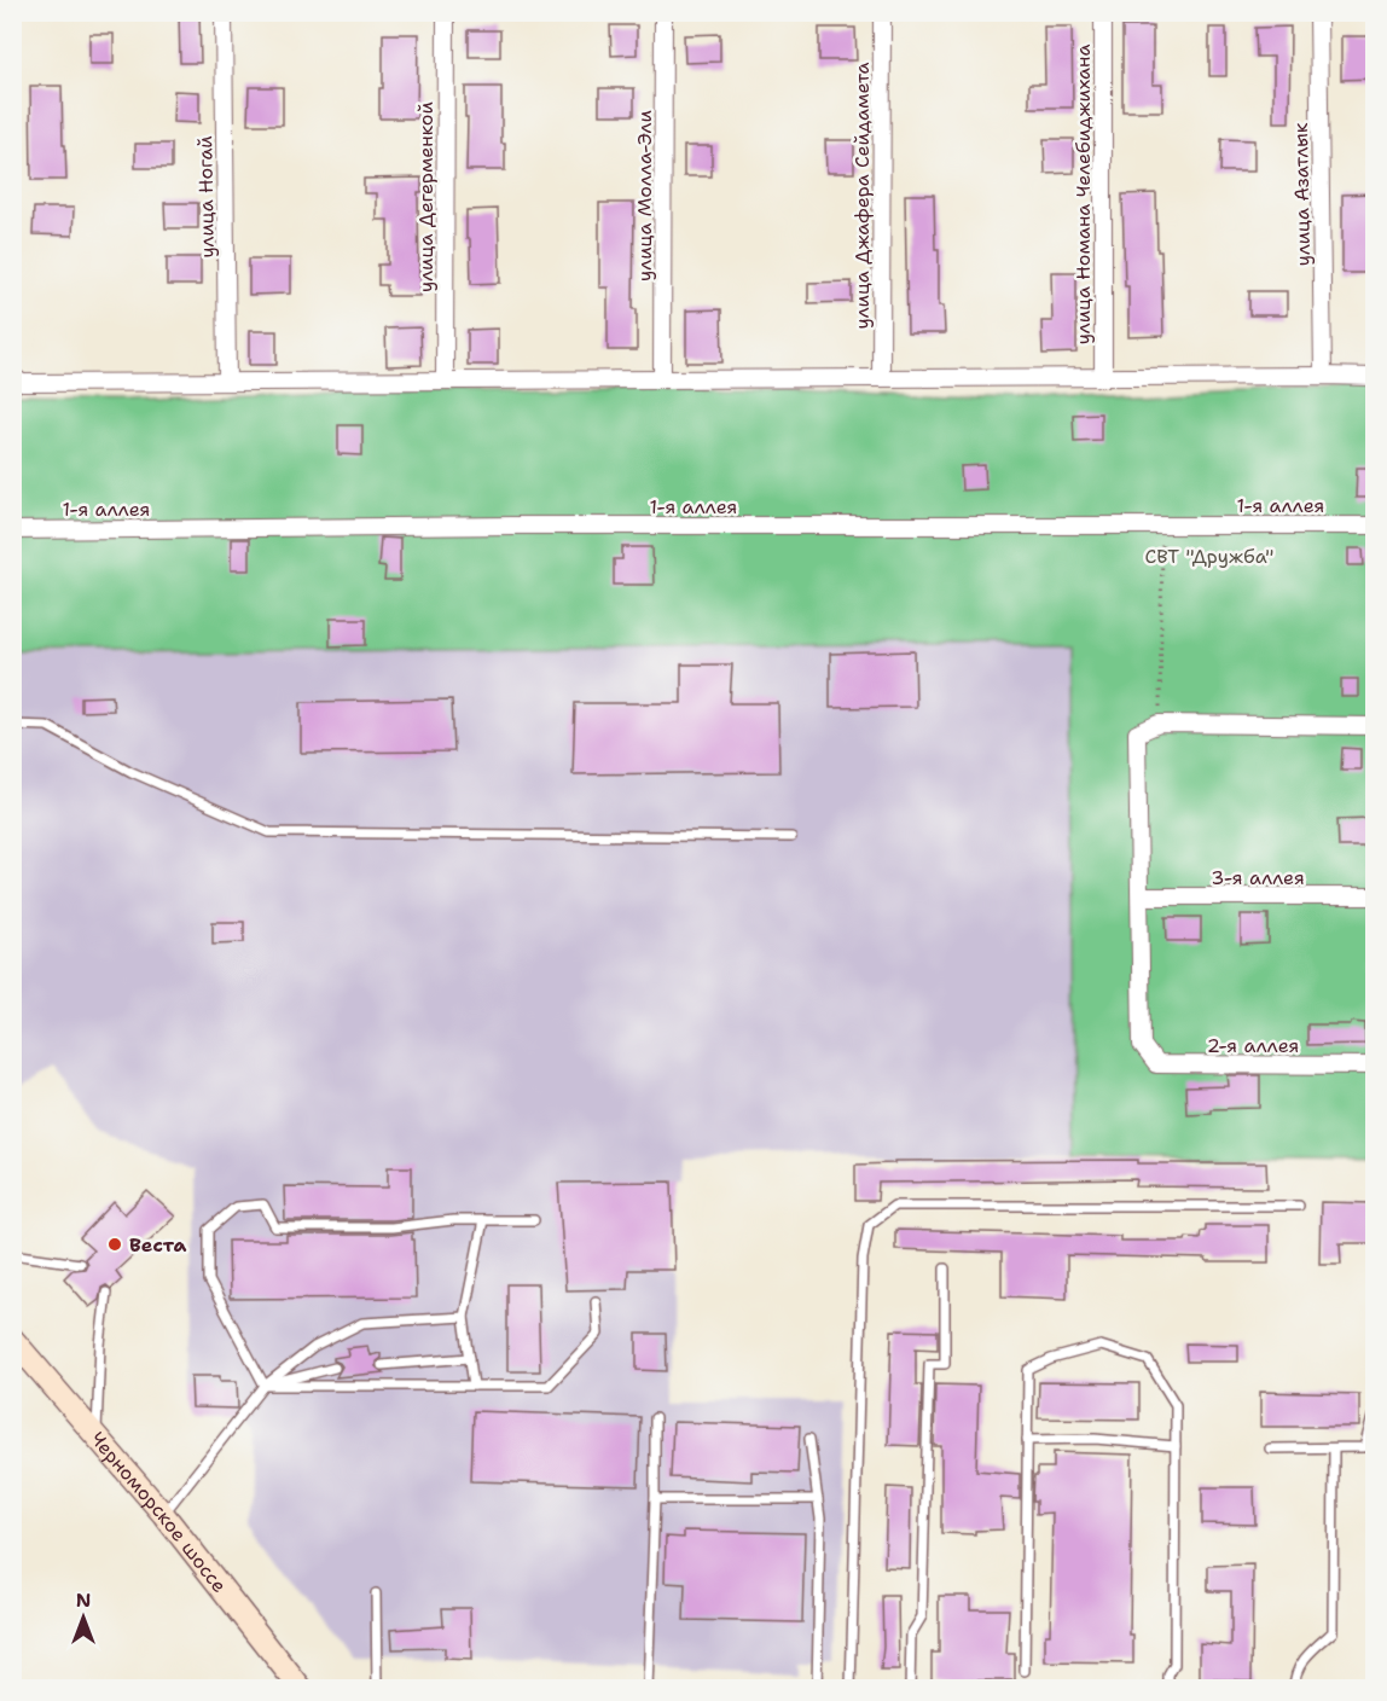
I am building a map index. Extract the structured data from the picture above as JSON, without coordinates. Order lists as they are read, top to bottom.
{
  "streets": {
    "main road": ["Черноморское шоссе"],
    "street": [
      "улица Номана Челебиджихана",
      "улица Азатлык",
      "улица Молла-Эли",
      "улица Джафера Сейдамета",
      "улица Ногай",
      "улица Дегерменкой",
      "1-я аллея",
      "3-я аллея",
      "2-я аллея"
    ]
  },
  "crossings": [
    ["3-я аллея", "2-я аллея"]
  ],
  "parks": ["СВТ \"Дружба\""],
  "places": ["Веста"],
  "north": "top"
}
